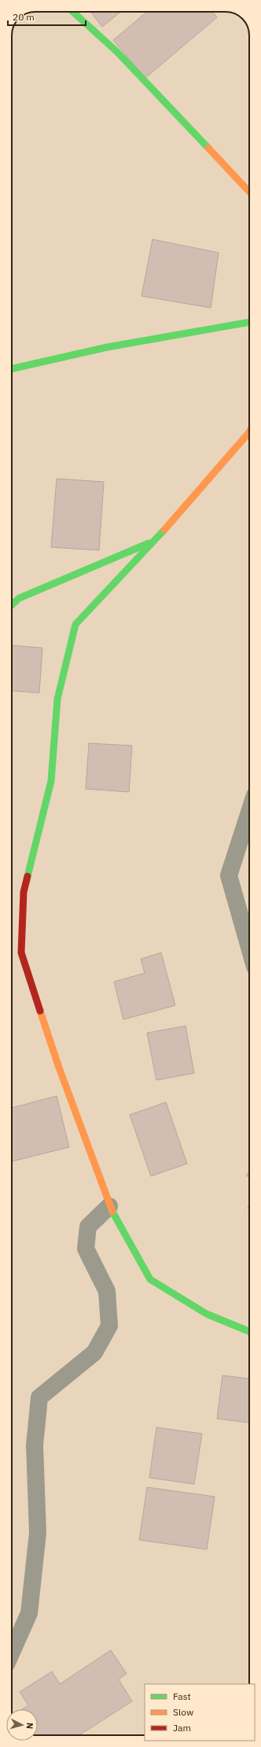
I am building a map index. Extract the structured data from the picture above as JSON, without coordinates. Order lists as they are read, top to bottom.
{
  "legend": ["Fast", "Slow", "Jam"],
  "scale_bar": "20 m",
  "north": "right"
}
